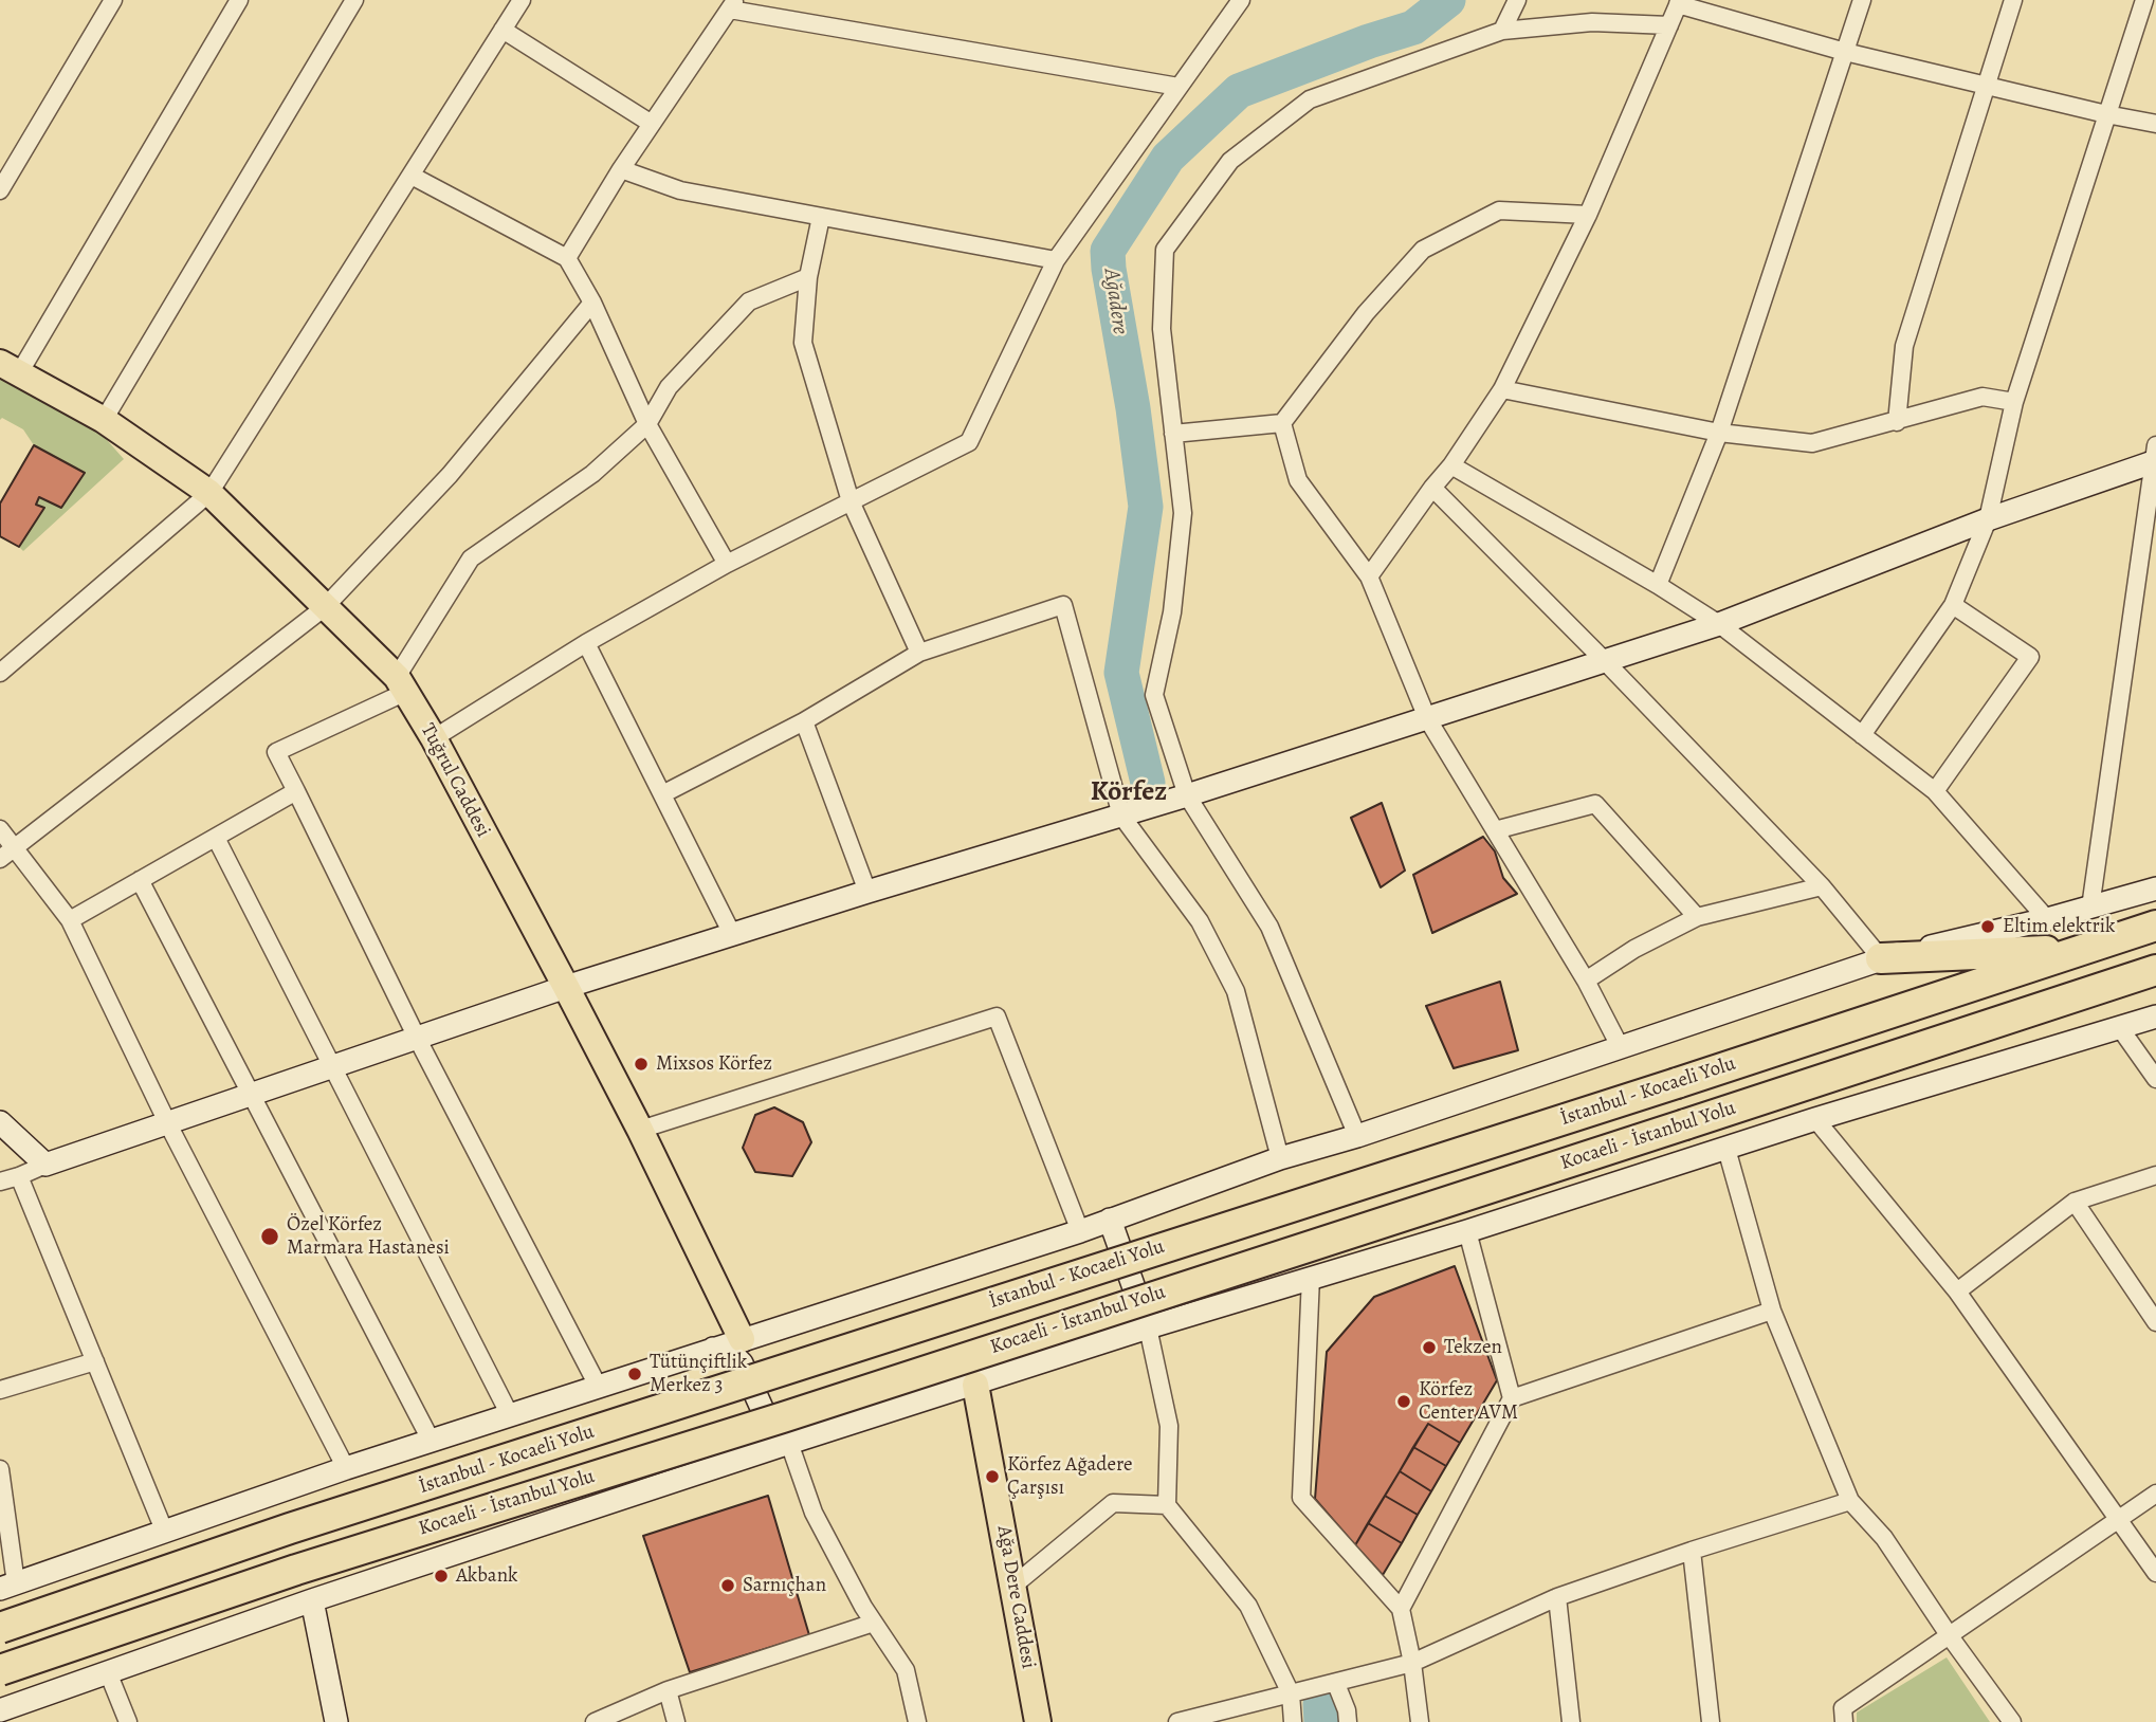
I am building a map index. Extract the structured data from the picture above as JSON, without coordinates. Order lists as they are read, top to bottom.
{
  "streets": {
    "highway": ["İstanbul - Kocaeli Yolu", "Kocaeli - İstanbul Yolu"],
    "main road": ["Tuğrul Caddesi", "Ağa Dere Caddesi"]
  },
  "districts": ["Körfez"],
  "water": ["Ağadere"],
  "places": [
    "Eltim elektrik",
    "Mixsos Körfez",
    "Özel Körfez Marmara Hastanesi",
    "Tekzen",
    "Tütünçiftlik Merkez 3",
    "Körfez Center AVM",
    "Körfez Ağadere Çarşısı",
    "Akbank",
    "Sarnıçhan"
  ]
}
